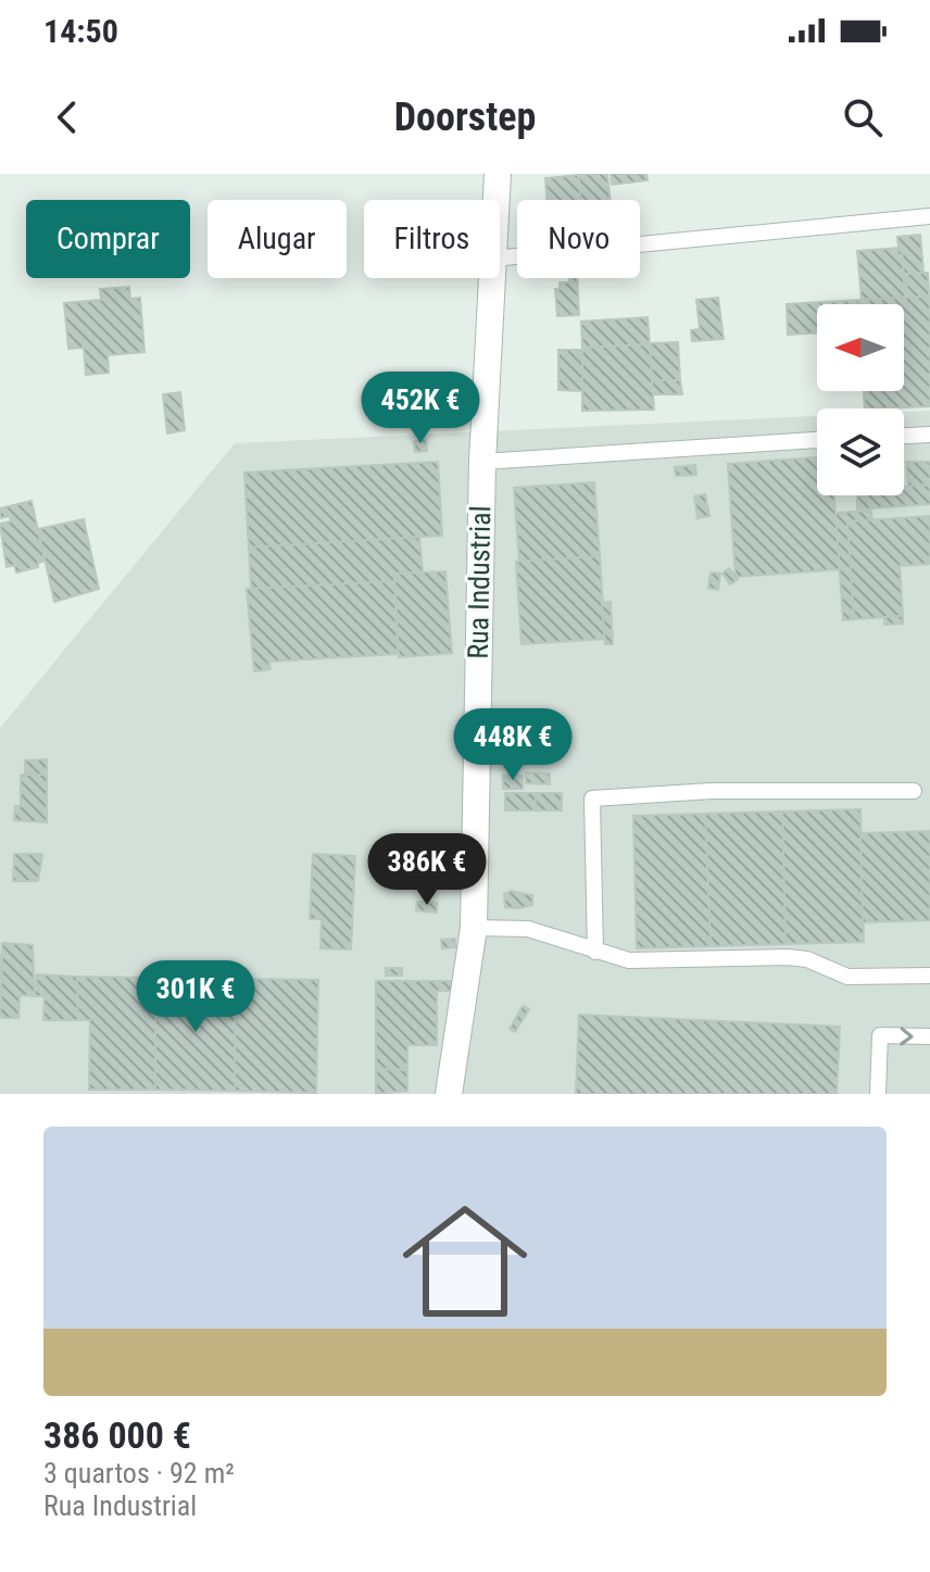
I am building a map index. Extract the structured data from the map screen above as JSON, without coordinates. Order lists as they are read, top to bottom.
{
  "streets": {
    "street": ["Rua Industrial"]
  },
  "north": "left",
  "page": {
    "status": "14:50",
    "header": "Doorstep",
    "chip": [
      "Comprar",
      "Alugar",
      "Filtros",
      "Novo"
    ],
    "price": [
      "452K €",
      "448K €",
      "386K €",
      "301K €"
    ],
    "list": [
      {
        "name": "386 000 €",
        "note": "3 quartos · 92 m² · Rua Industrial"
      }
    ]
  }
}
